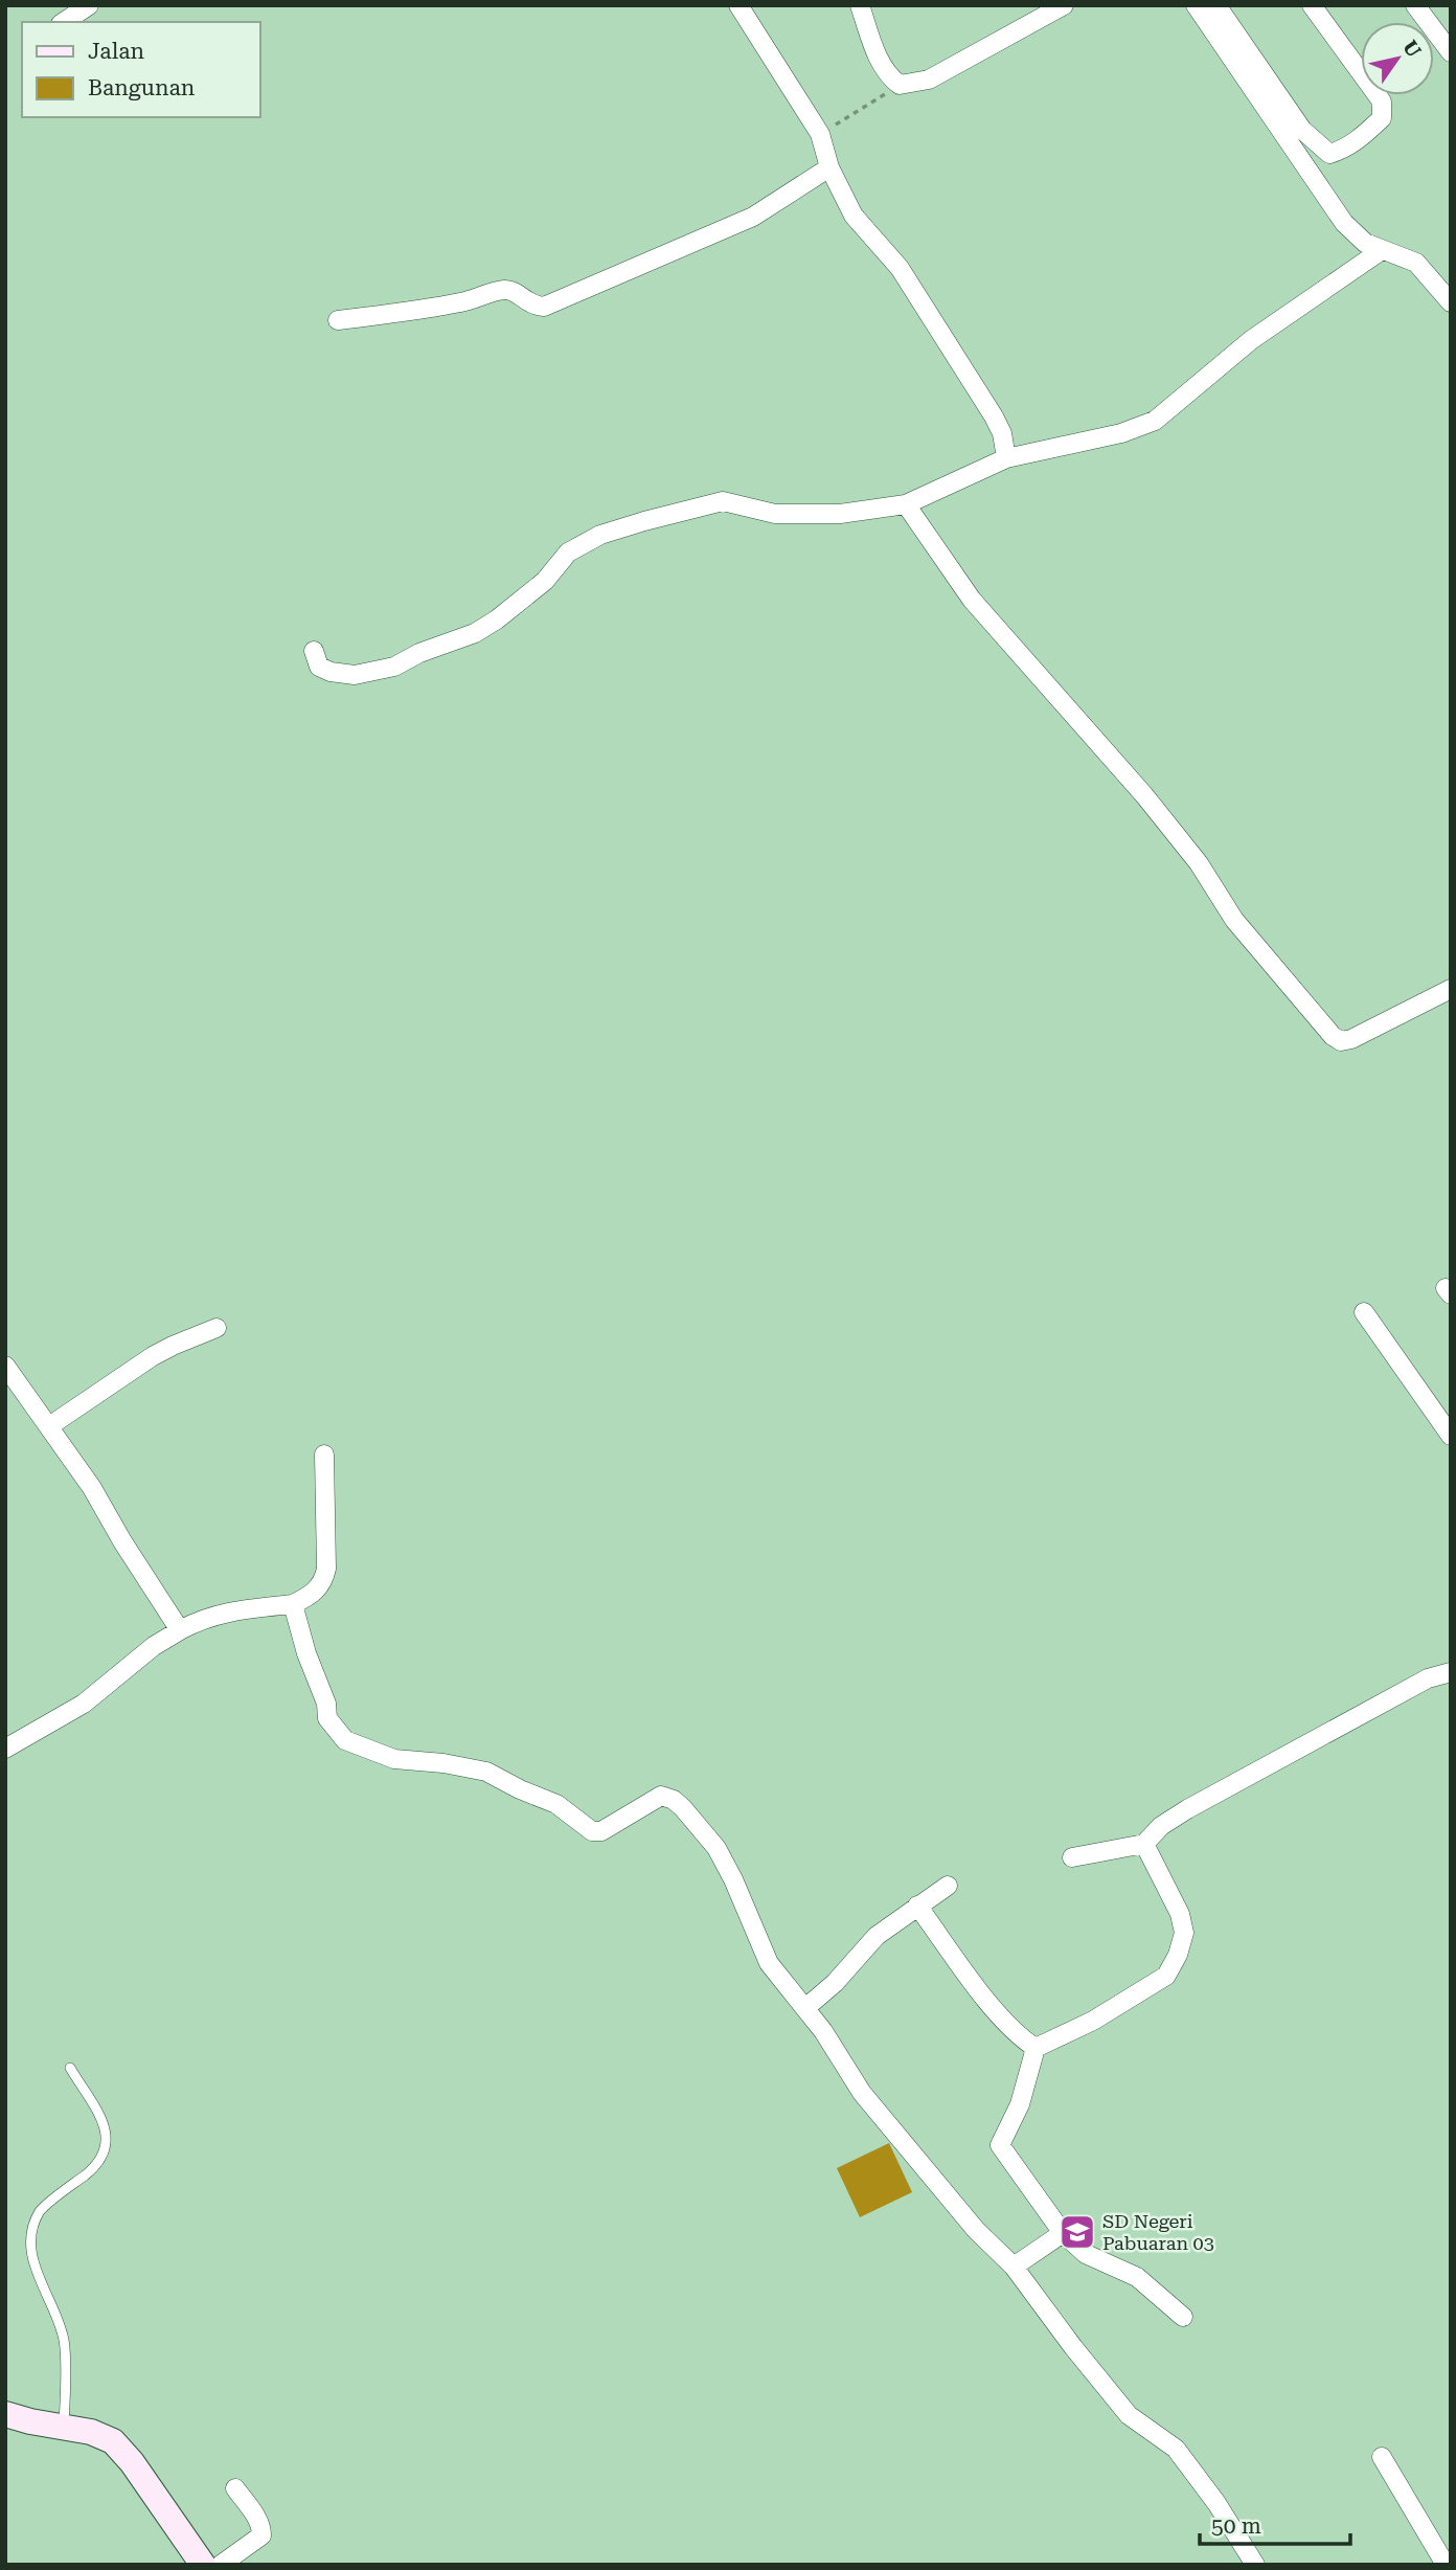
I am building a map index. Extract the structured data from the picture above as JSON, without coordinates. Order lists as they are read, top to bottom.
{
  "places": {
    "school or university": ["SD Negeri Pabuaran 03"]
  },
  "legend": ["Jalan", "Bangunan"],
  "scale_bar": "50 m",
  "north": "top right"
}
